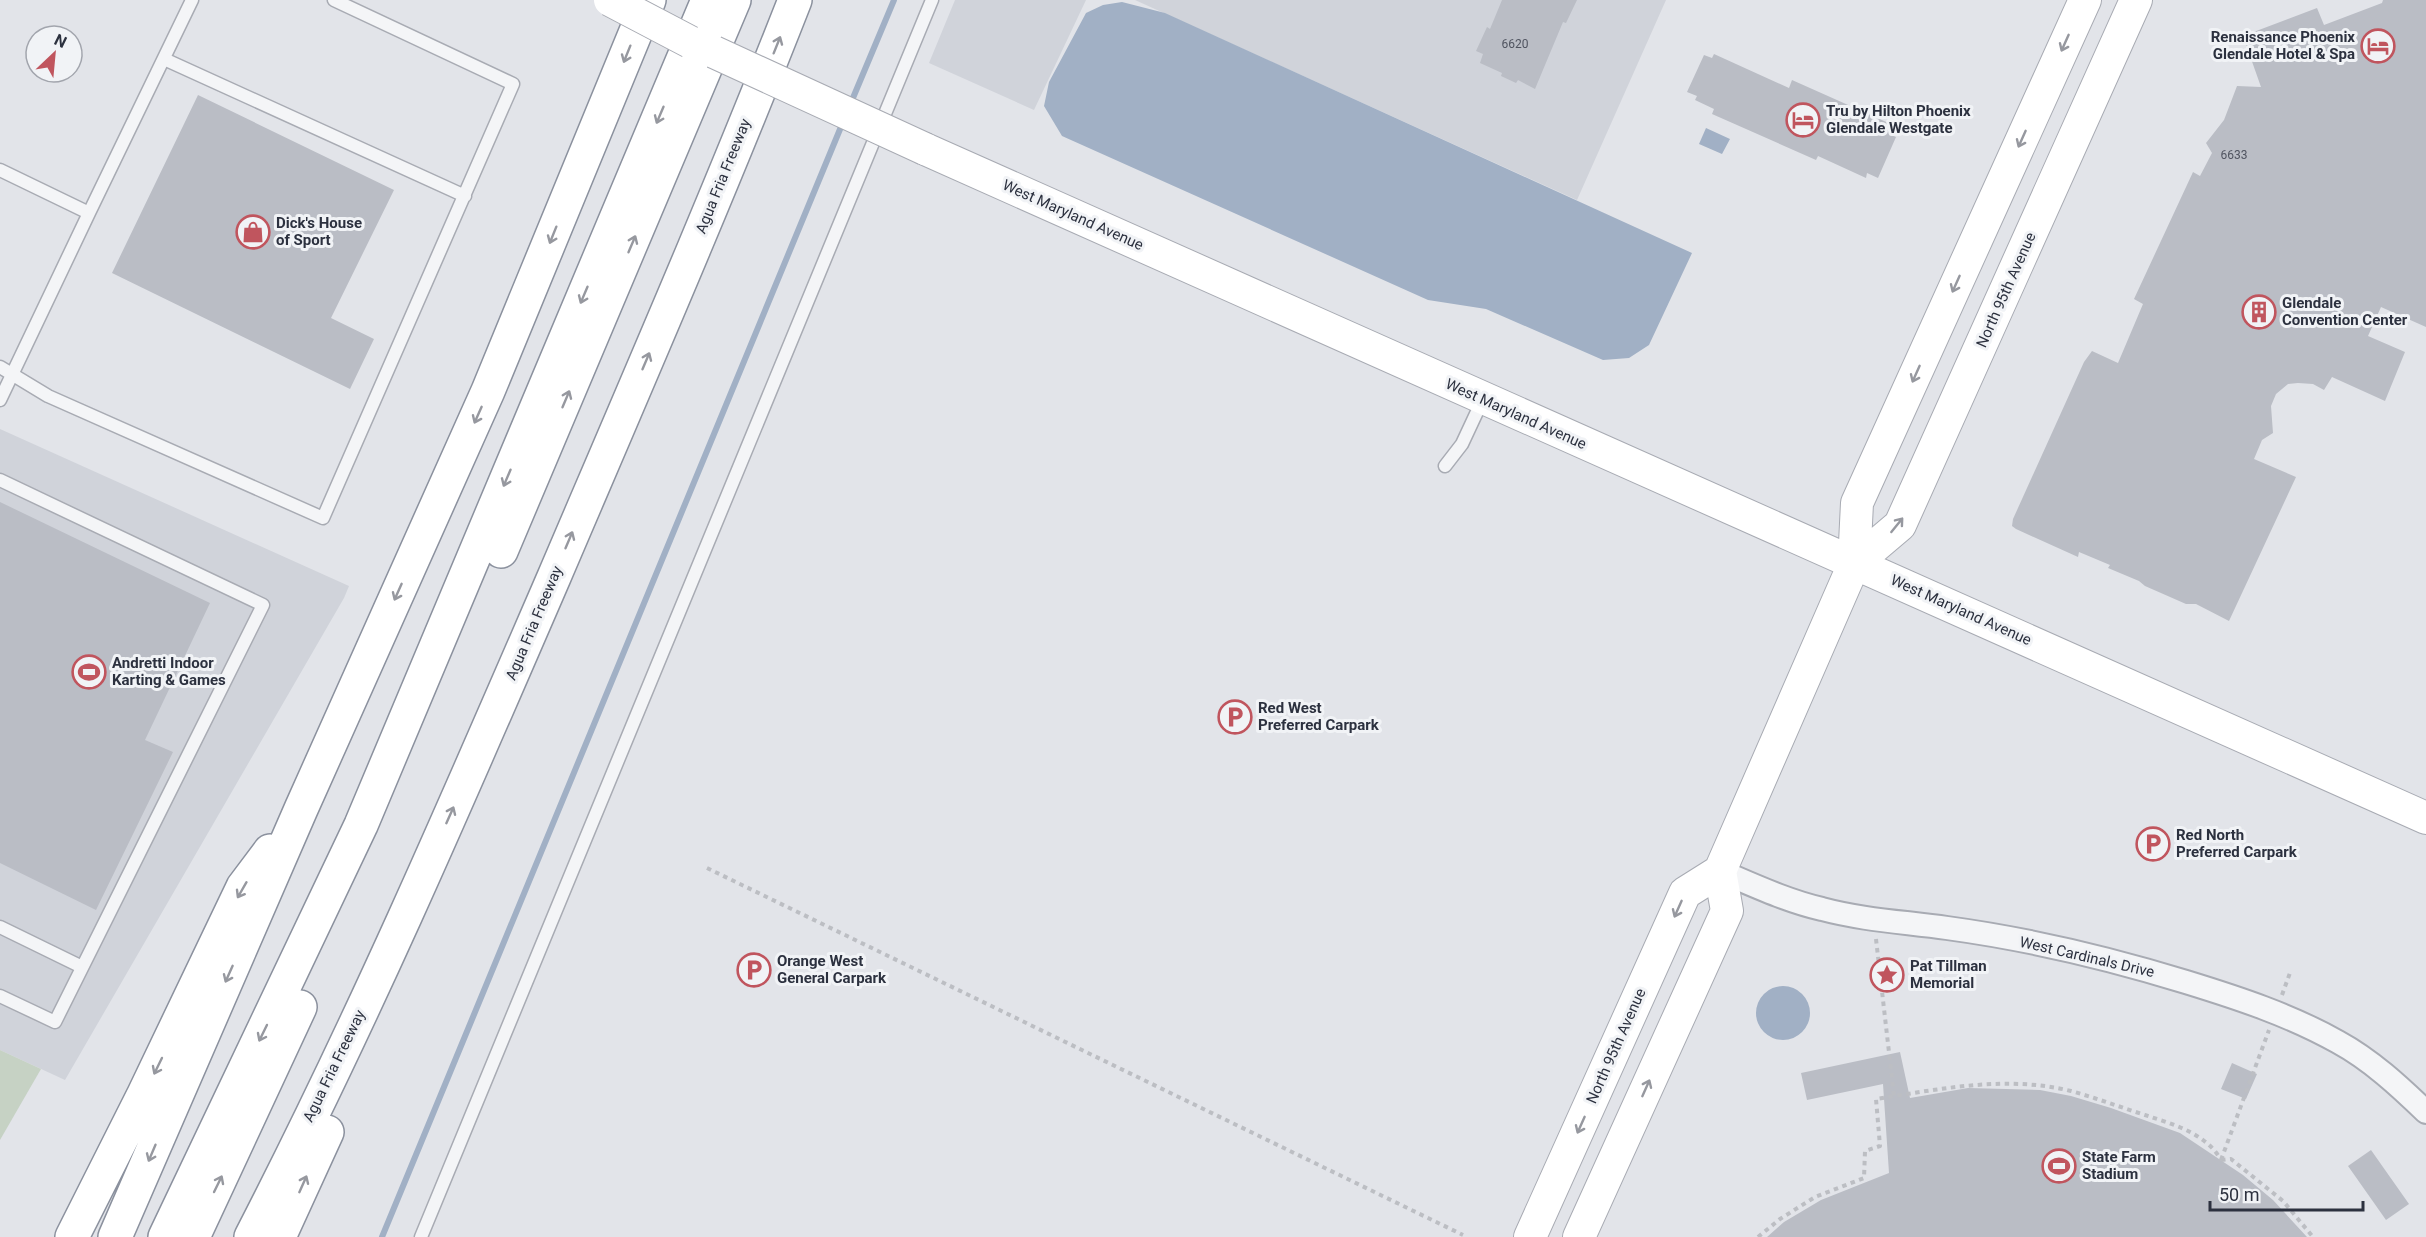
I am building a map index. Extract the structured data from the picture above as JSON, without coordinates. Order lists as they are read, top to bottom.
{
  "streets": {
    "highway": ["Agua Fria Freeway"],
    "street": ["West Maryland Avenue", "North 95th Avenue", "West Cardinals Drive"]
  },
  "crossings": [
    ["West Maryland Avenue", "North 95th Avenue"],
    ["North 95th Avenue", "West Cardinals Drive"]
  ],
  "places": {
    "hotel": ["Renaissance Phoenix Glendale Hotel & Spa", "Tru by Hilton Phoenix Glendale Westgate"],
    "shop": ["Dick's House of Sport"],
    "building": ["Glendale Convention Center"],
    "sports": ["Andretti Indoor Karting & Games", "State Farm Stadium"],
    "parking": ["Red West Preferred Carpark", "Red North Preferred Carpark", "Orange West General Carpark"],
    "place": ["Pat Tillman Memorial"]
  },
  "house_numbers": ["6620", "6633"],
  "scale_bar": "50 m",
  "north": "top right"
}
